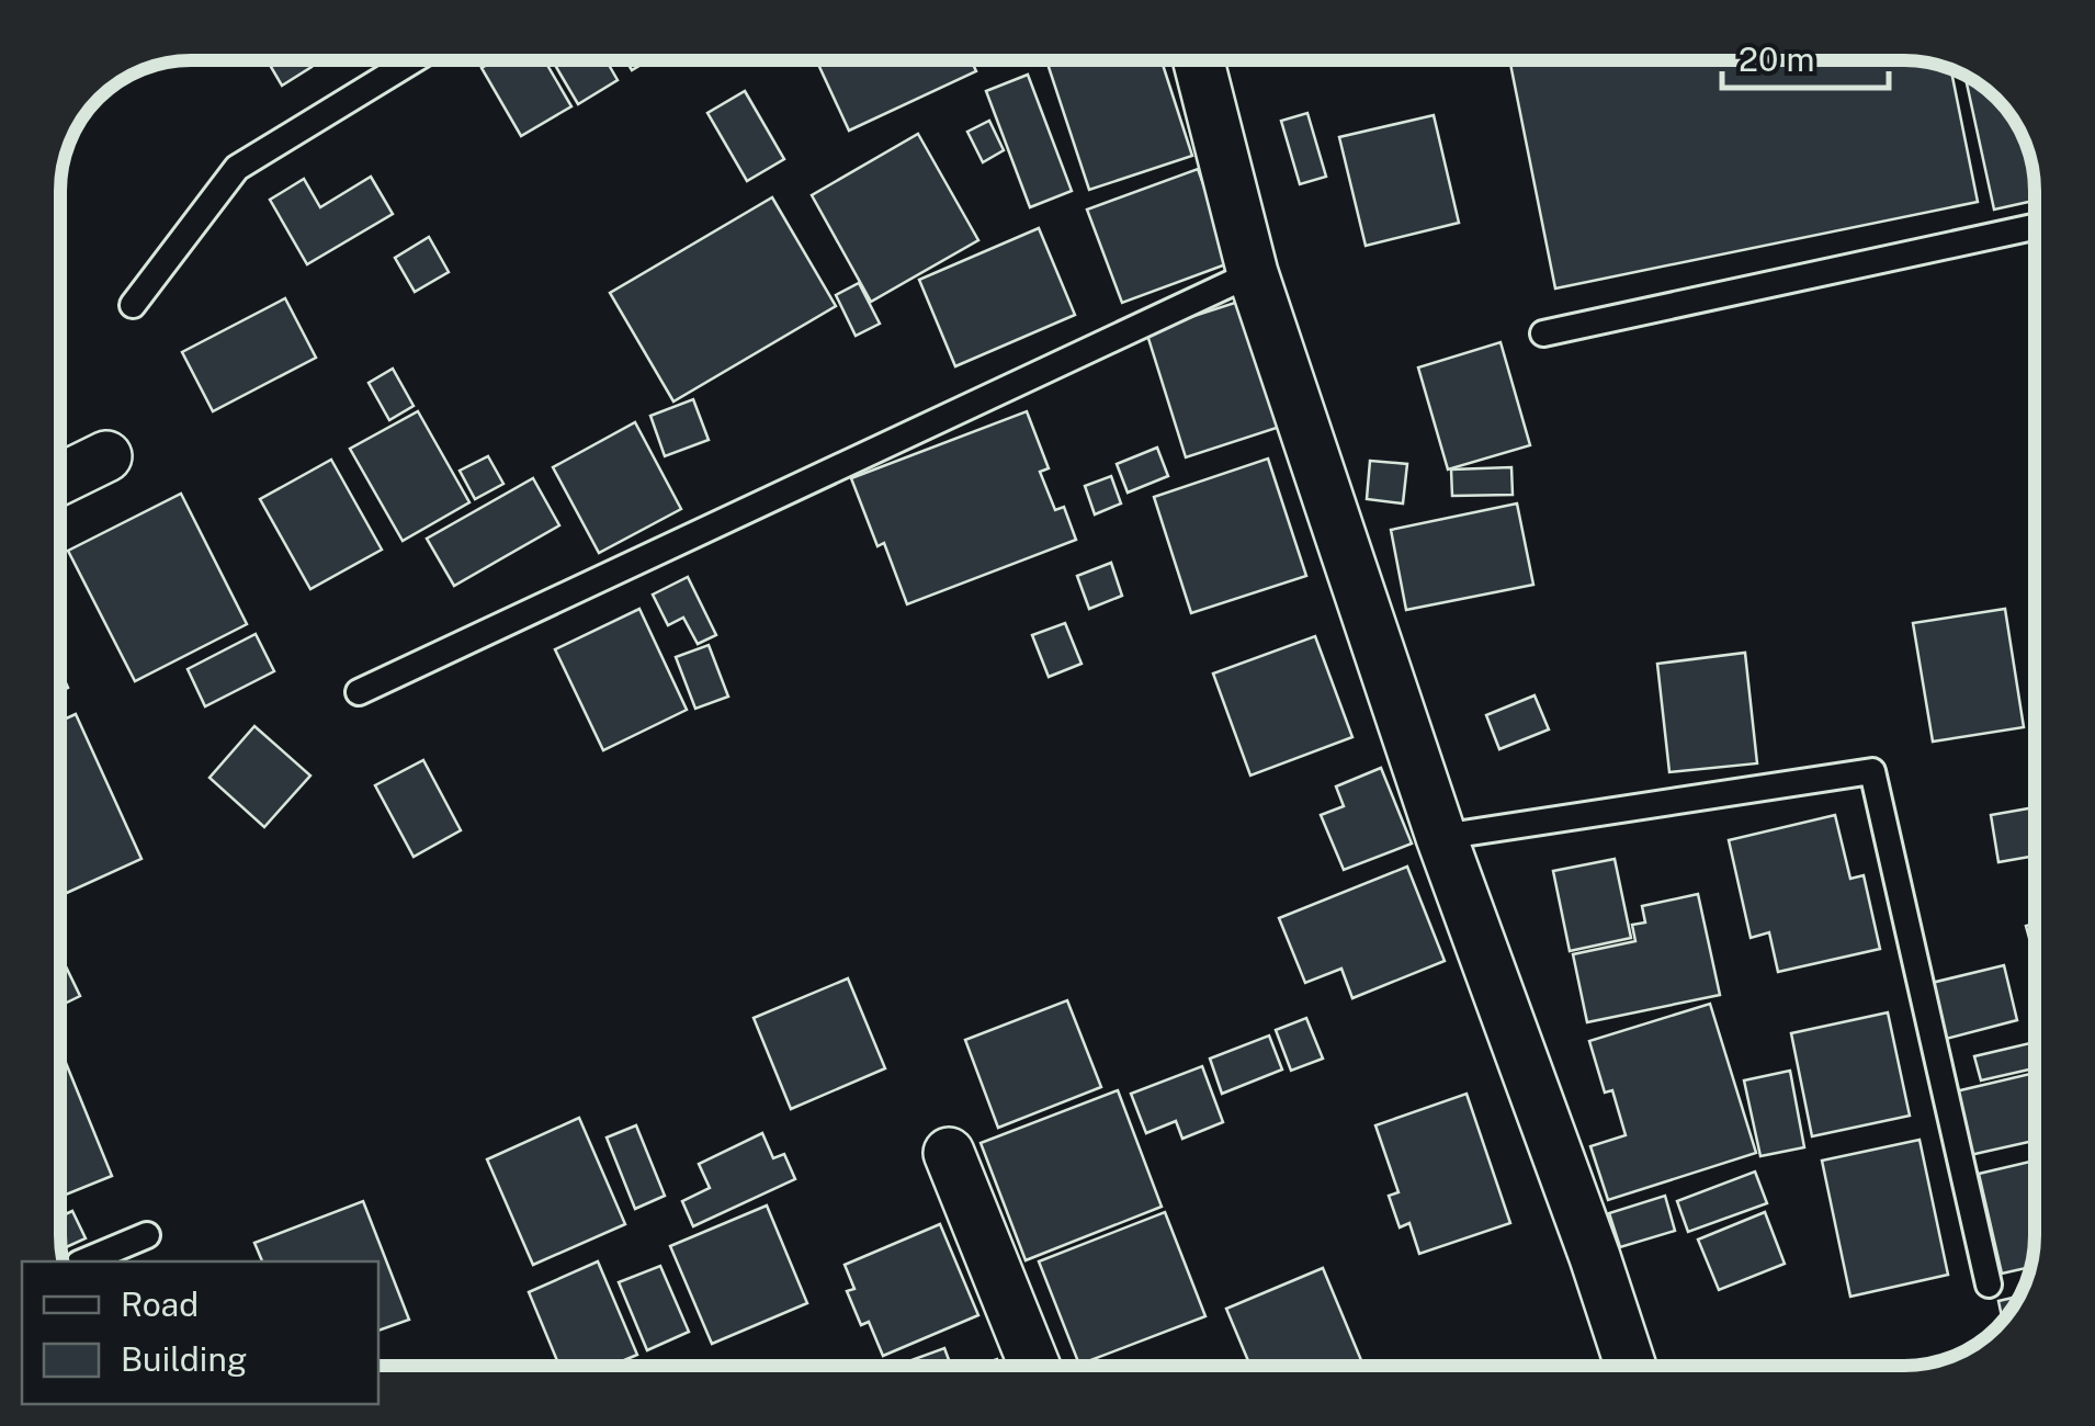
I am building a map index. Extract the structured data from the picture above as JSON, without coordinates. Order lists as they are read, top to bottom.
{
  "legend": ["Road", "Building"],
  "scale_bar": "20 m"
}
